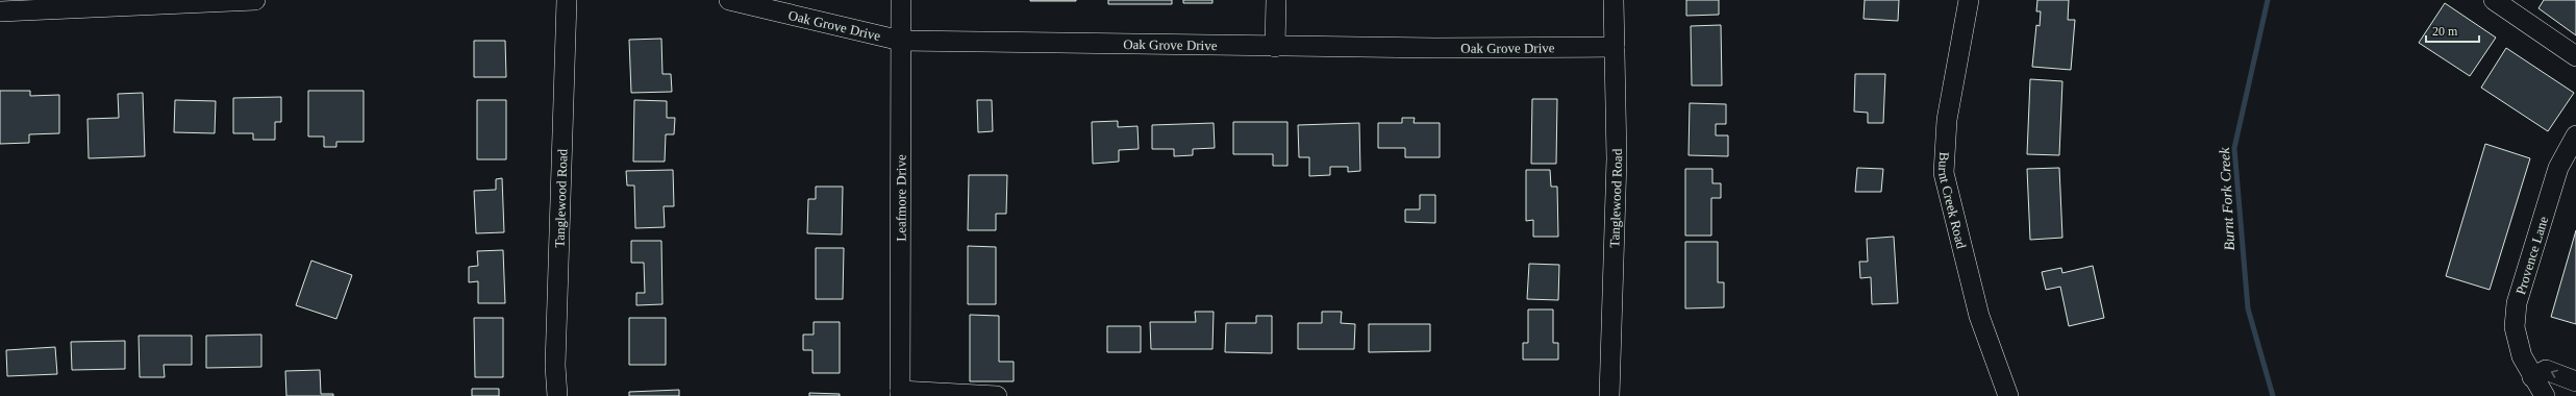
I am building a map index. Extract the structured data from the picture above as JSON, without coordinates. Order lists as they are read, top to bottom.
{
  "streets": {
    "street": [
      "Oak Grove Drive",
      "Tanglewood Road",
      "Leafmore Drive",
      "Burnt Creek Road",
      "Provence Lane"
    ]
  },
  "crossings": [
    ["Oak Grove Drive", "Tanglewood Road"],
    ["Oak Grove Drive", "Leafmore Drive"]
  ],
  "water": ["Burnt Fork Creek"],
  "scale_bar": "20 m"
}
